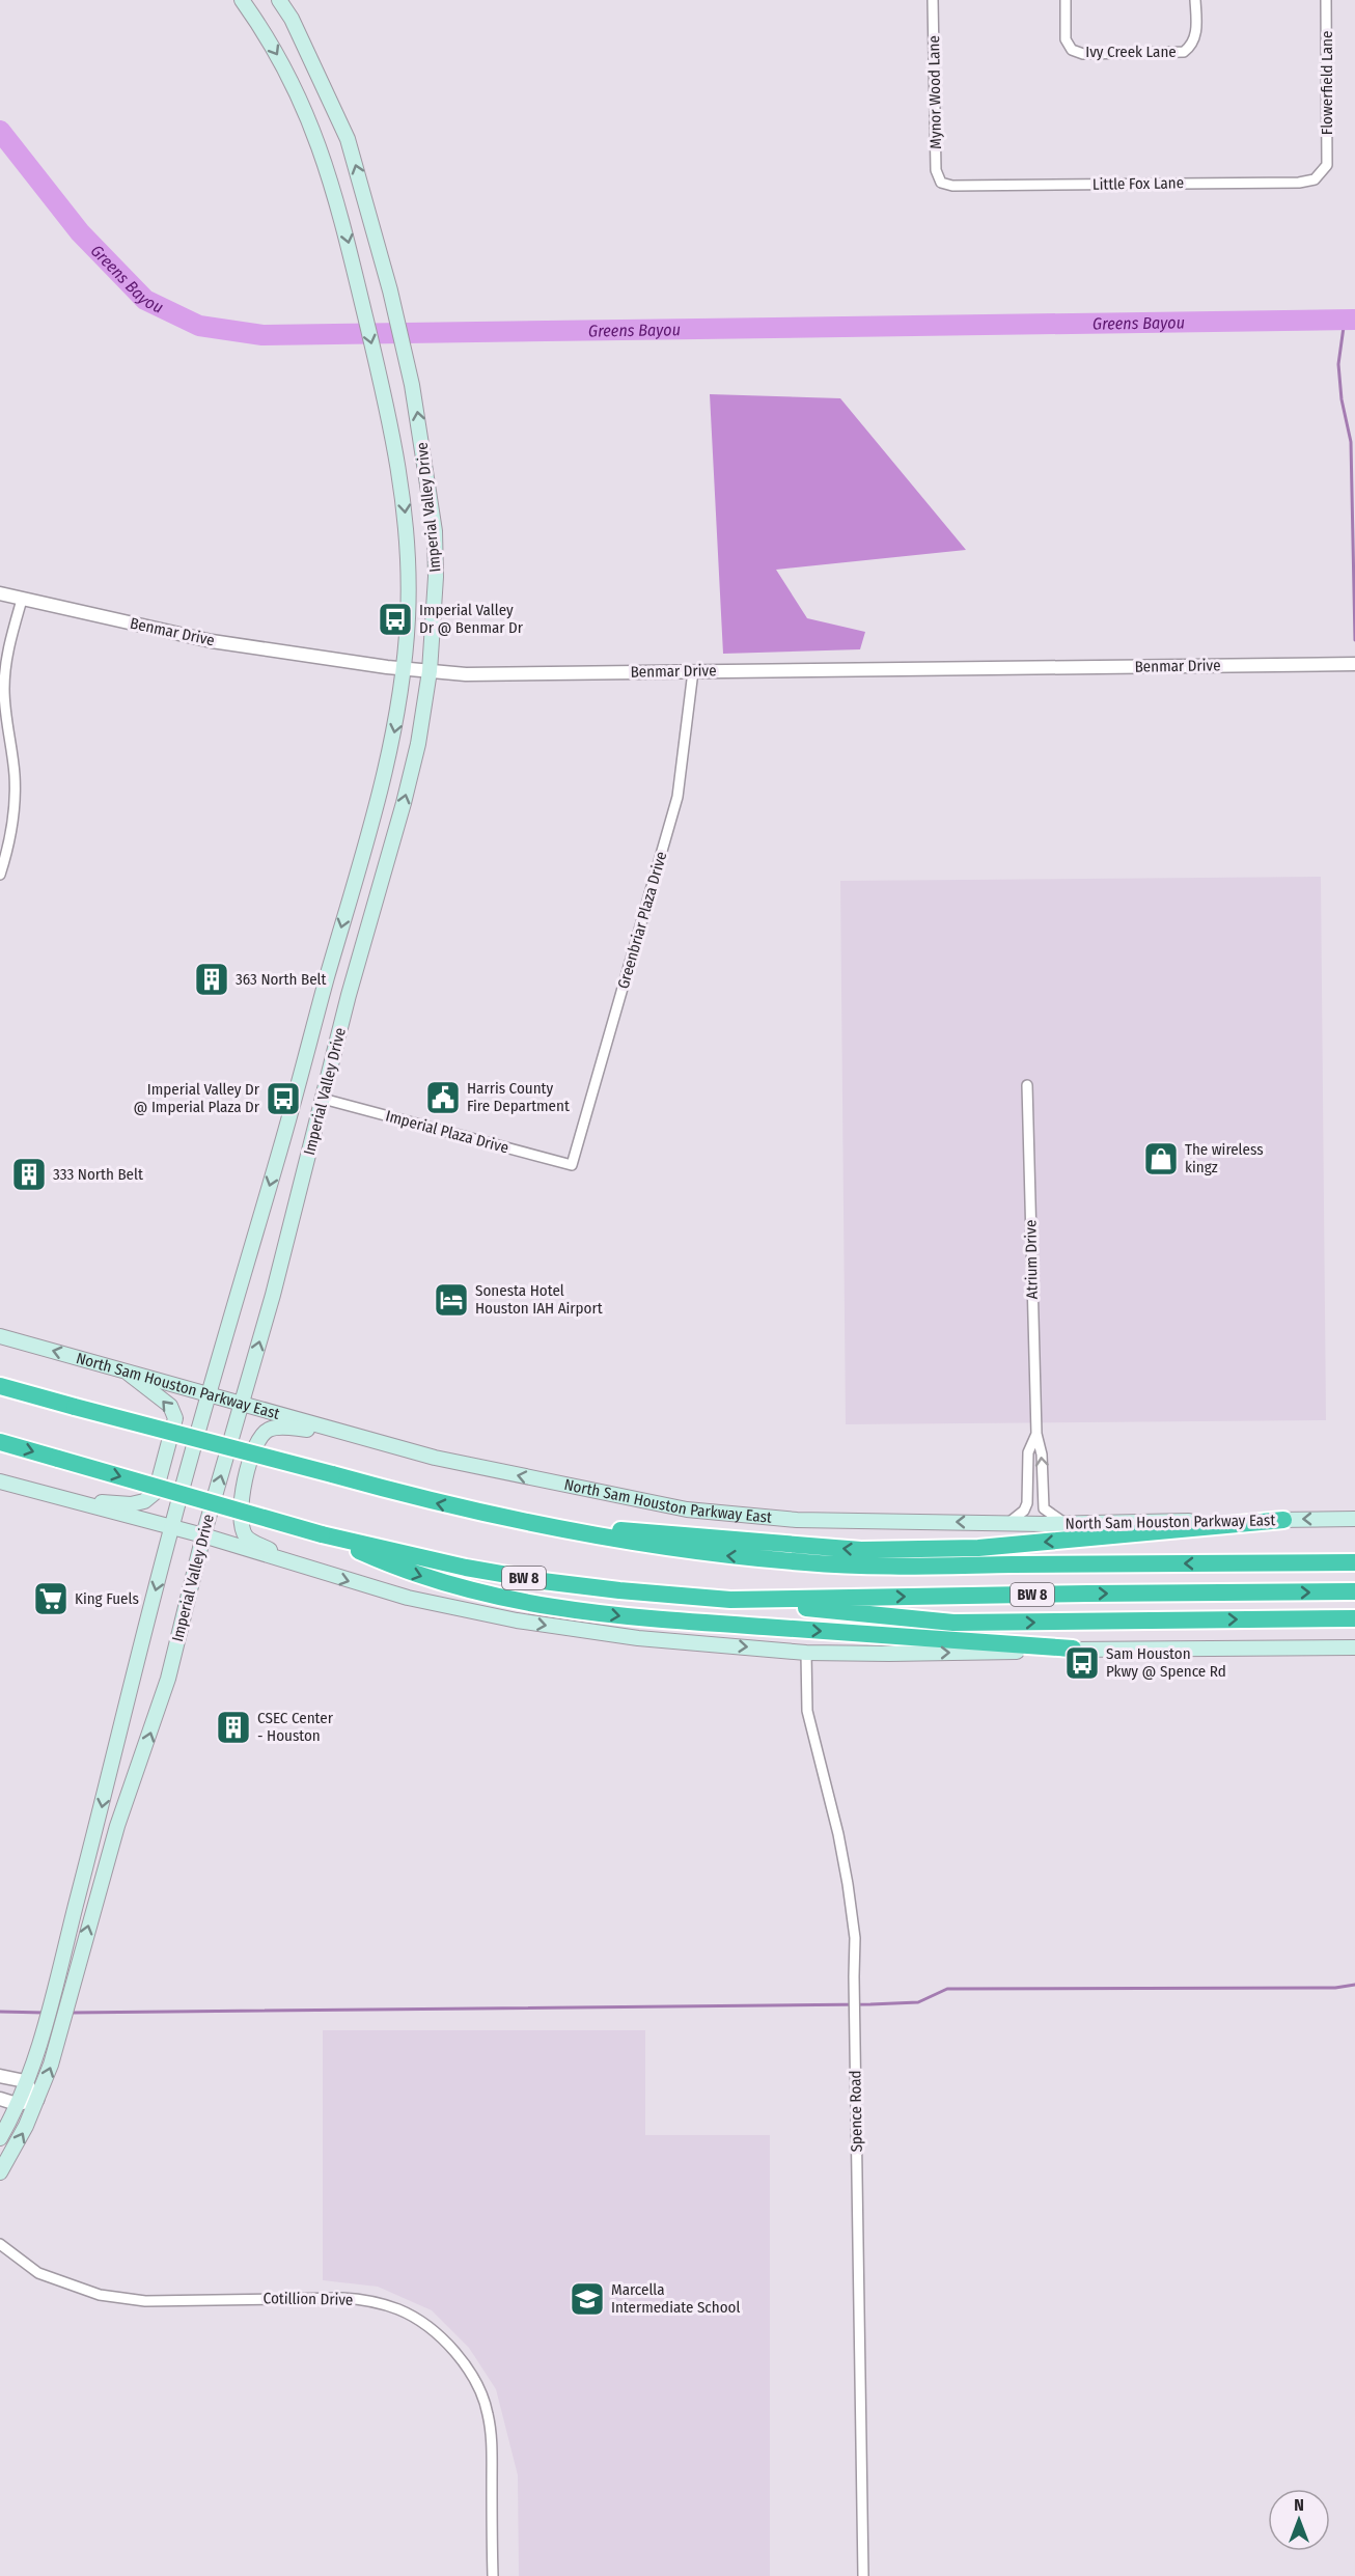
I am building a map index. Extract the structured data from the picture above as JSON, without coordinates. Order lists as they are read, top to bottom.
{
  "streets": {
    "highway": ["BW 8"],
    "main road": ["Imperial Valley Drive", "North Sam Houston Parkway East"],
    "street": [
      "Ivy Creek Lane",
      "Flowerfield Lane",
      "Mynor Wood Lane",
      "Little Fox Lane",
      "Benmar Drive",
      "Greenbriar Plaza Drive",
      "Imperial Plaza Drive",
      "Atrium Drive",
      "Spence Road",
      "Cotillion Drive"
    ]
  },
  "crossings": [
    ["Flowerfield Lane", "Little Fox Lane"],
    ["Mynor Wood Lane", "Little Fox Lane"],
    ["Imperial Valley Drive", "Benmar Drive"],
    ["Imperial Valley Drive", "Imperial Plaza Drive"],
    ["Imperial Valley Drive", "North Sam Houston Parkway East"],
    ["Benmar Drive", "Greenbriar Plaza Drive"],
    ["Greenbriar Plaza Drive", "Imperial Plaza Drive"],
    ["Atrium Drive", "North Sam Houston Parkway East"]
  ],
  "one_way": ["North Sam Houston Parkway East"],
  "water": ["Greens Bayou"],
  "places": {
    "bus stop": ["Imperial Valley Dr @ Benmar Dr", "Imperial Valley Dr @ Imperial Plaza Dr", "Sam Houston Pkwy @ Spence Rd"],
    "building": ["363 North Belt", "333 North Belt", "CSEC Center - Houston"],
    "public building": ["Harris County Fire Department"],
    "shop": ["The wireless kingz"],
    "hotel": ["Sonesta Hotel Houston IAH Airport"],
    "supermarket": ["King Fuels"],
    "school or university": ["Marcella Intermediate School"]
  },
  "north": "top"
}
